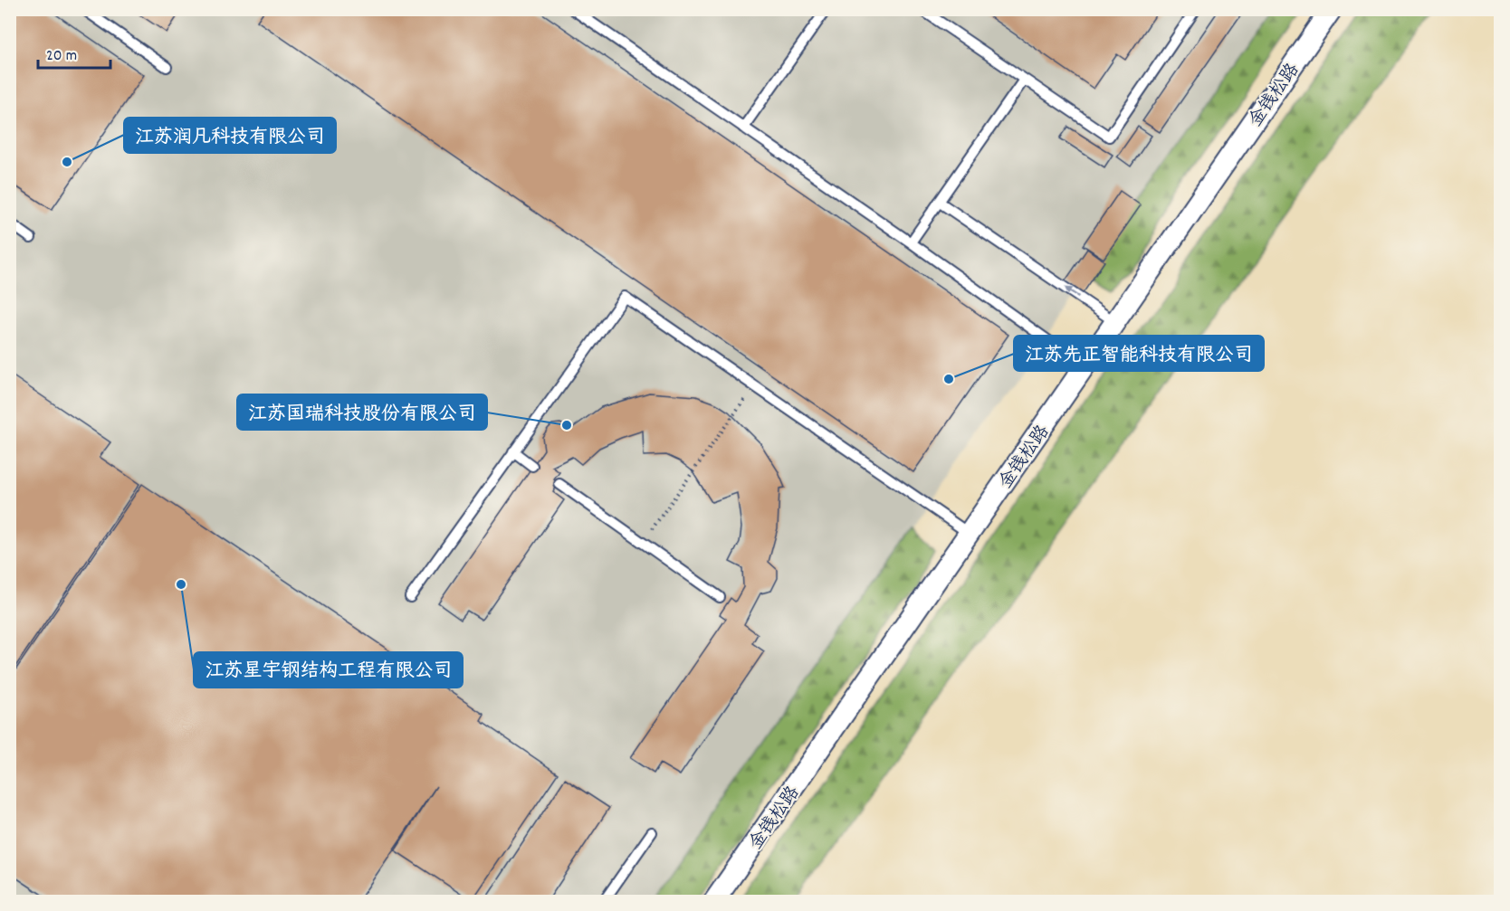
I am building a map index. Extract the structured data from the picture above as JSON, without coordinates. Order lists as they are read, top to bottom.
{
  "streets": {
    "street": ["金钱松路"]
  },
  "places": [
    "江苏润凡科技有限公司",
    "江苏先正智能科技有限公司",
    "江苏国瑞科技股份有限公司",
    "江苏星宇钢结构工程有限公司"
  ],
  "scale_bar": "20 m"
}
